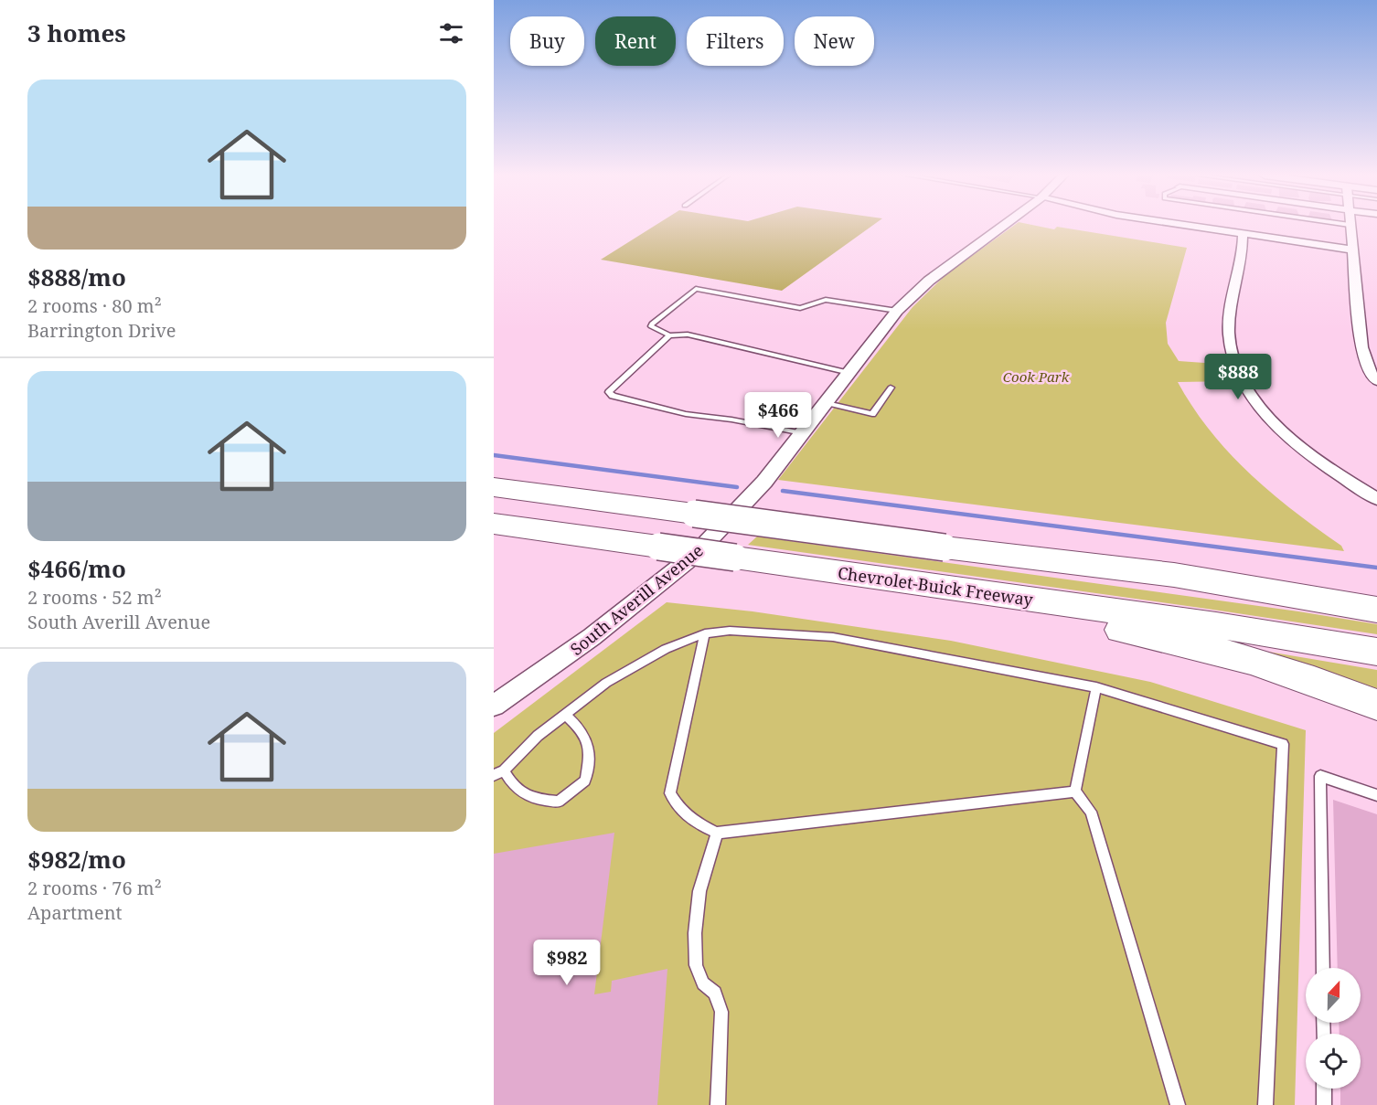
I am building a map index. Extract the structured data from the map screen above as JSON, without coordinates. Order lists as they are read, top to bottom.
{
  "streets": {
    "highway": ["Chevrolet-Buick Freeway"],
    "street": ["South Averill Avenue"]
  },
  "parks": ["Cook Park"],
  "north": "top",
  "page": {
    "heading": "3 homes",
    "chip": [
      "Buy",
      "Rent",
      "Filters",
      "New"
    ],
    "list": [
      {
        "name": "$888/mo",
        "note": "2 rooms · 80 m² · Barrington Drive"
      },
      {
        "name": "$466/mo",
        "note": "2 rooms · 52 m² · South Averill Avenue"
      },
      {
        "name": "$982/mo",
        "note": "2 rooms · 76 m² · Apartment"
      }
    ],
    "price": ["$888", "$466", "$982"]
  }
}
